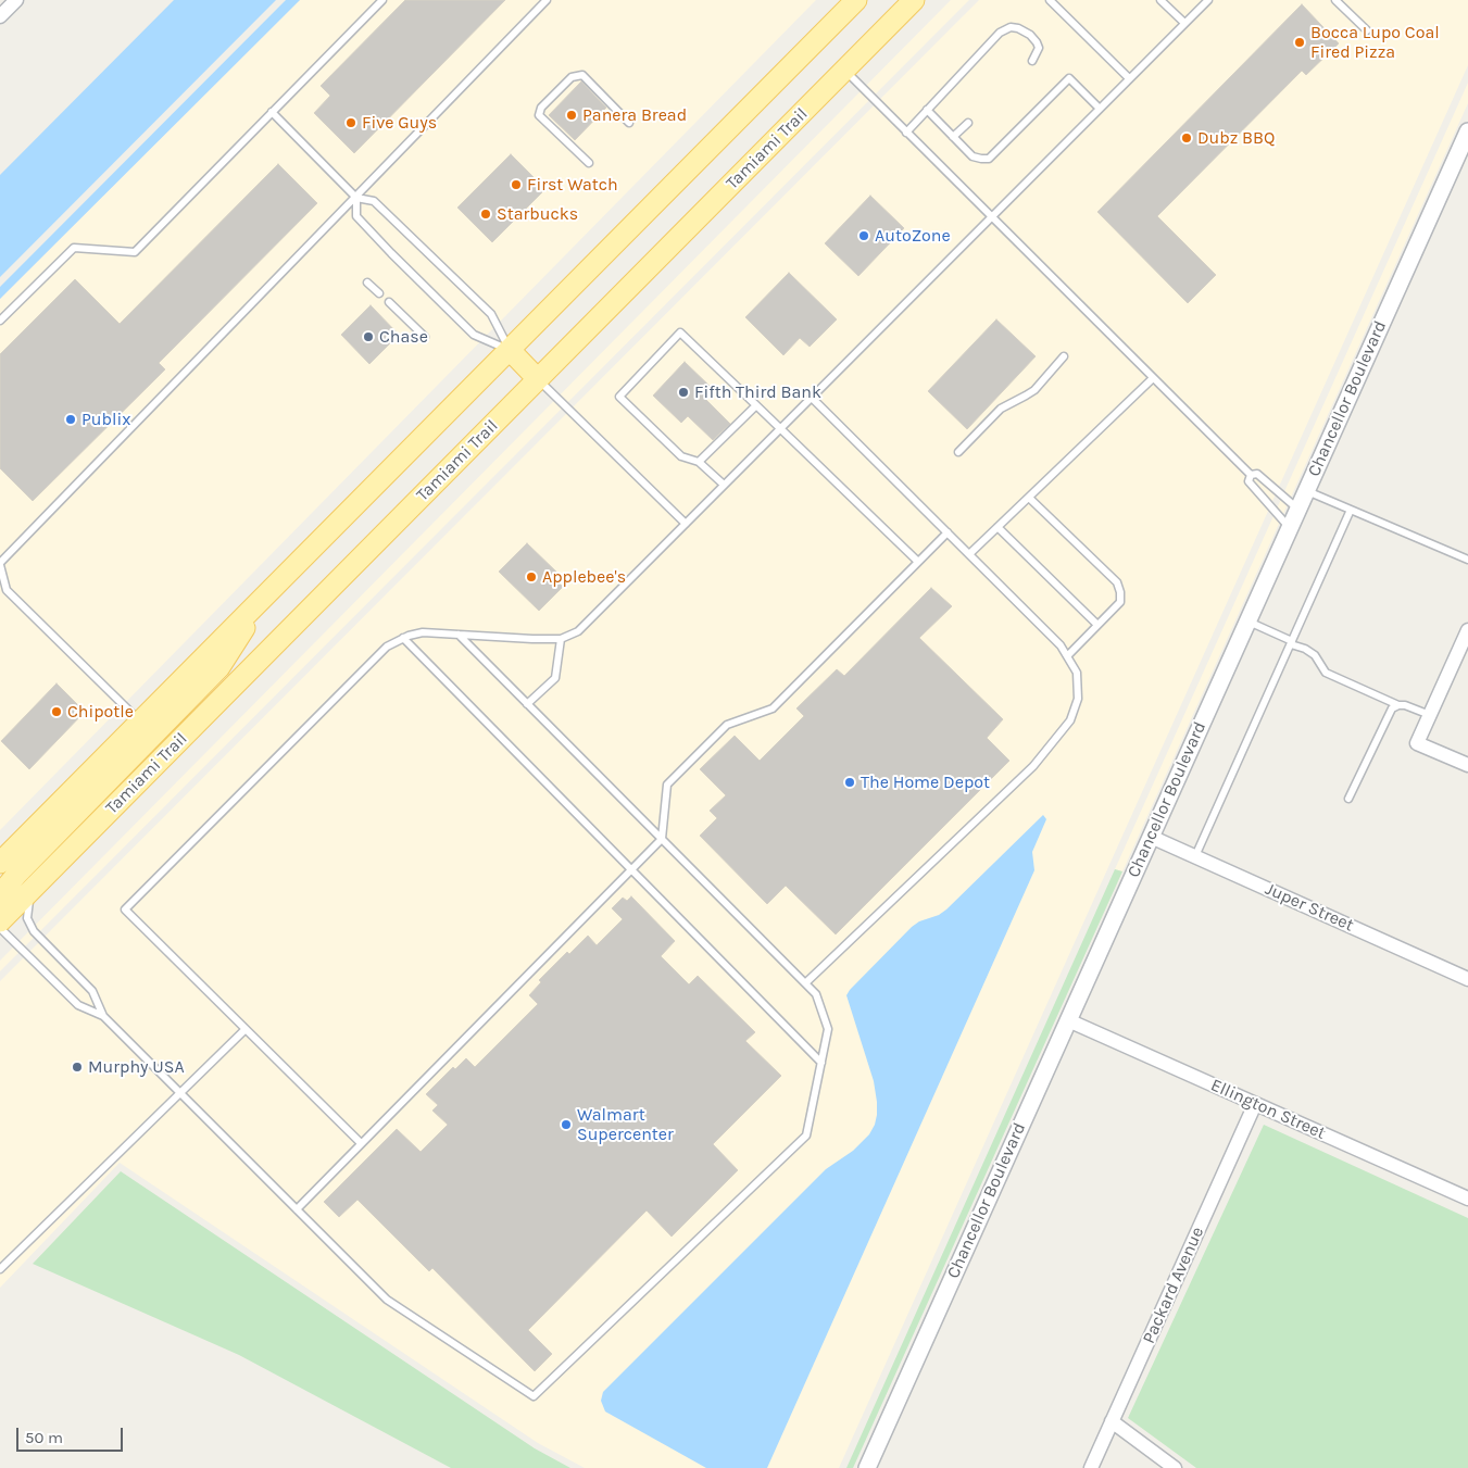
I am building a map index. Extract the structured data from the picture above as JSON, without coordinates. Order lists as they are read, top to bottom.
{
  "streets": {
    "main road": ["Tamiami Trail"],
    "street": [
      "Chancellor Boulevard",
      "Juper Street",
      "Ellington Street",
      "Packard Avenue"
    ]
  },
  "crossings": [
    ["Chancellor Boulevard", "Juper Street"],
    ["Chancellor Boulevard", "Ellington Street"],
    ["Ellington Street", "Packard Avenue"]
  ],
  "places": [
    "Bocca Lupo Coal Fired Pizza",
    "Panera Bread",
    "Five Guys",
    "Dubz BBQ",
    "First Watch",
    "Starbucks",
    "AutoZone",
    "Chase",
    "Fifth Third Bank",
    "Publix",
    "Applebee's",
    "Chipotle",
    "The Home Depot",
    "Murphy USA",
    "Walmart Supercenter"
  ],
  "scale_bar": "50 m"
}
